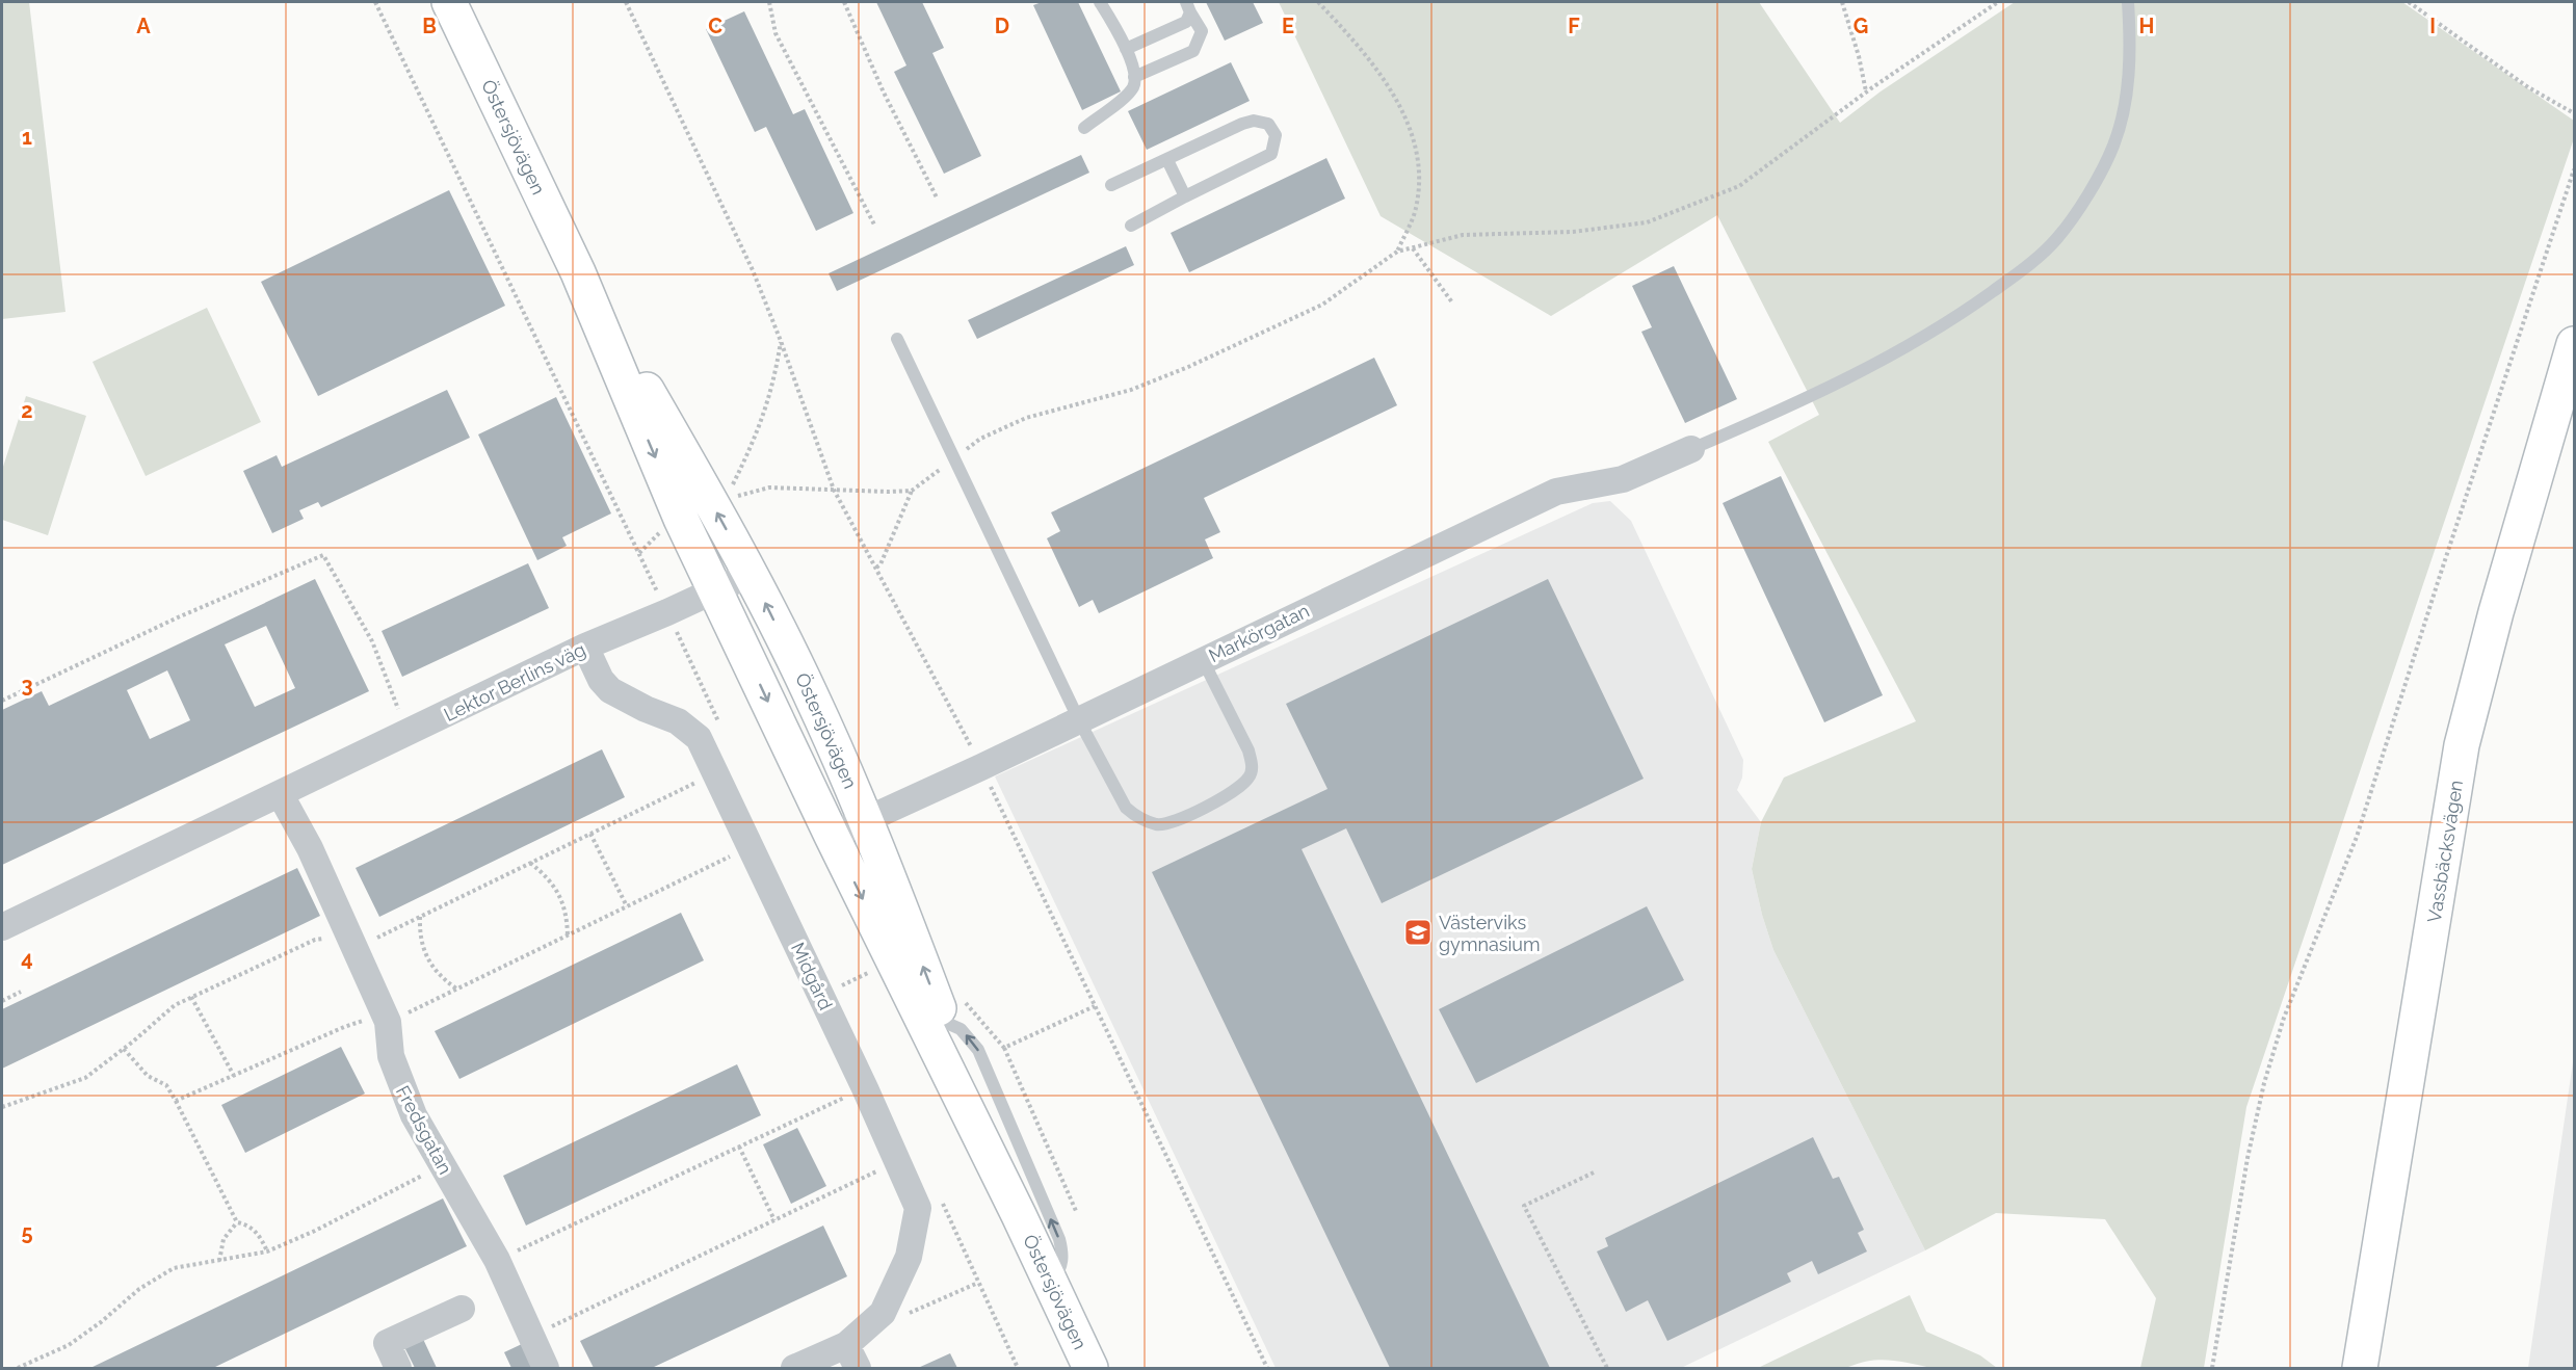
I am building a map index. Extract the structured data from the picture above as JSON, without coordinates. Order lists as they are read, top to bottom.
{
  "streets": {
    "main road": ["Östersjövägen", "Vassbäcksvägen"],
    "street": [
      "Markörgatan",
      "Lektor Berlins väg",
      "Midgård",
      "Fredsgatan"
    ]
  },
  "crossings": [
    ["Östersjövägen", "Markörgatan"],
    ["Östersjövägen", "Lektor Berlins väg"],
    ["Lektor Berlins väg", "Midgård"],
    ["Lektor Berlins väg", "Fredsgatan"]
  ],
  "places": {
    "school or university": ["Västerviks gymnasium"]
  },
  "grid": {
    "columns": [
      "A",
      "B",
      "C",
      "D",
      "E",
      "F",
      "G",
      "H",
      "I"
    ],
    "rows": [
      "1",
      "2",
      "3",
      "4",
      "5"
    ]
  }
}
